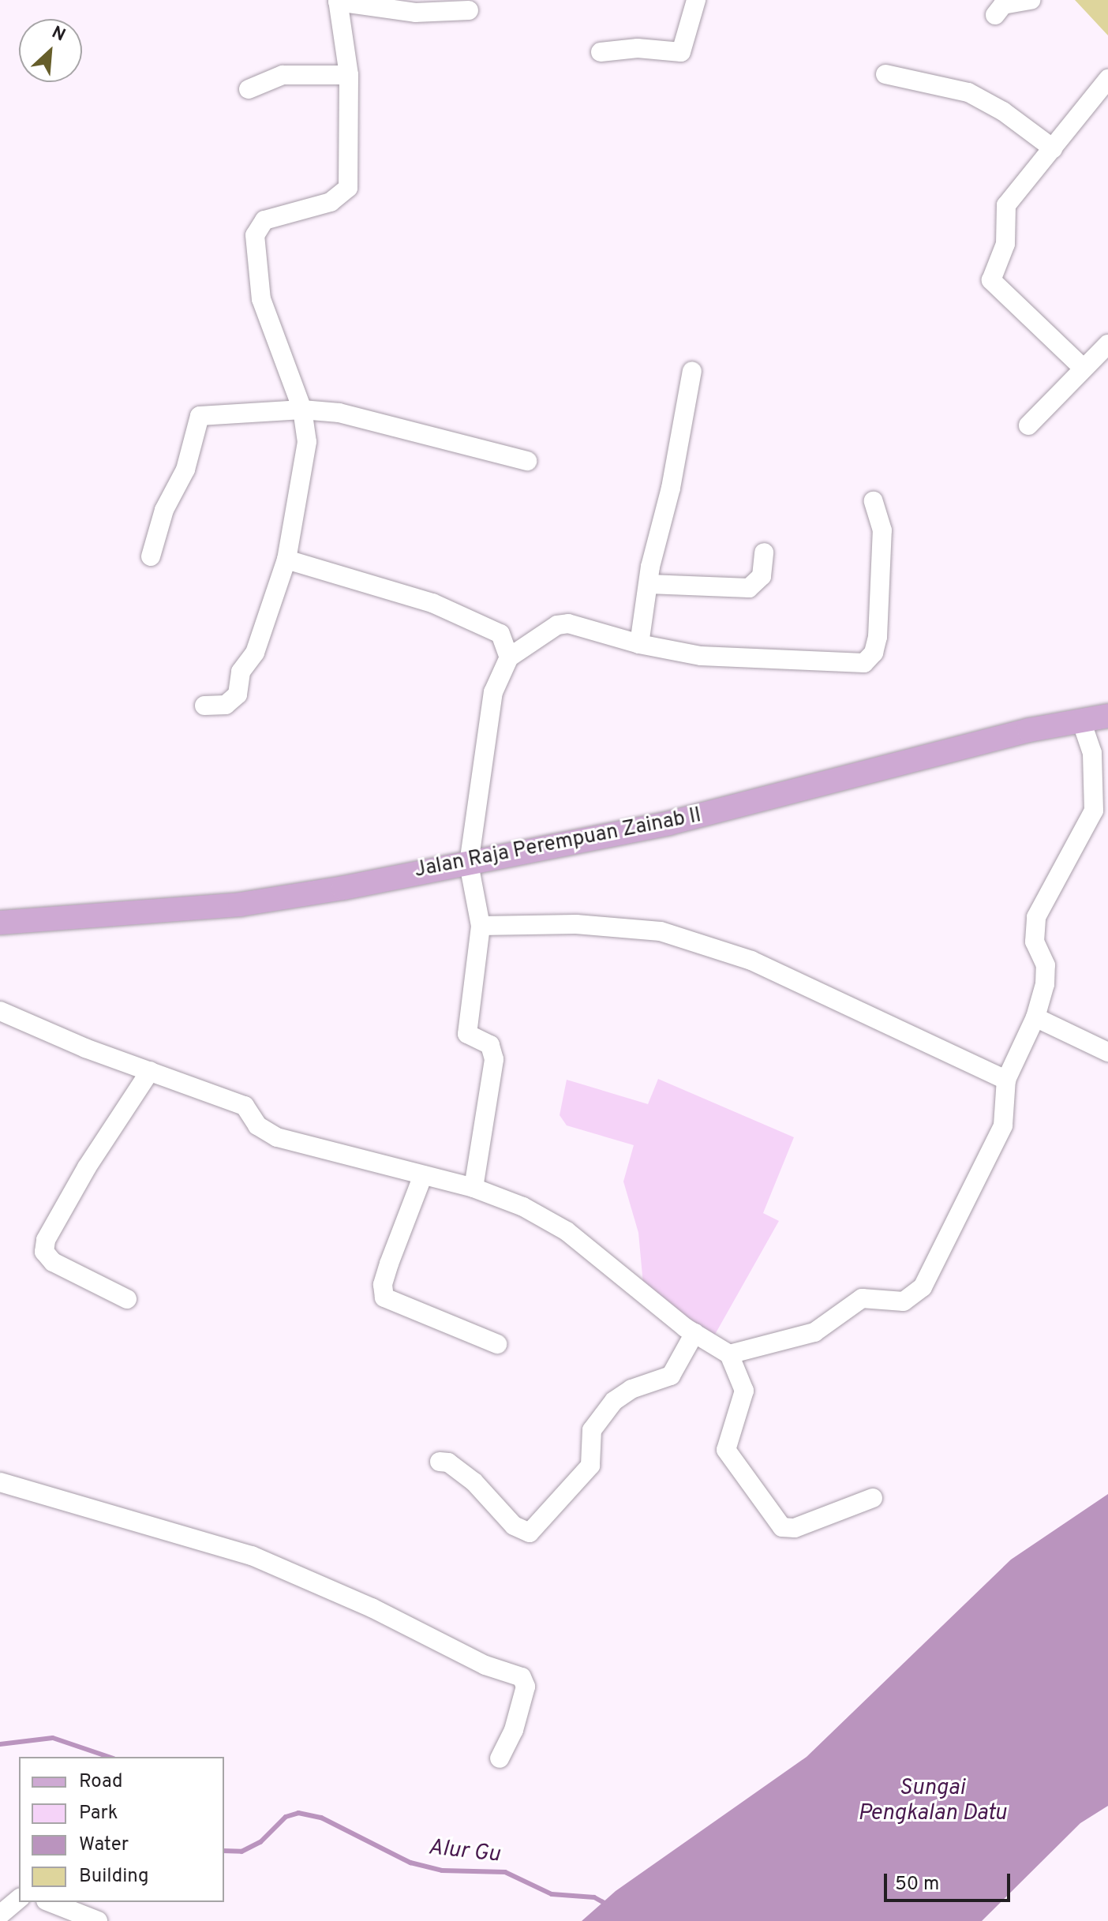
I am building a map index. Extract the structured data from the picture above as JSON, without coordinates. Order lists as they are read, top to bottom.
{
  "streets": {
    "main road": ["Jalan Raja Perempuan Zainab II"]
  },
  "water": ["Sungai Pengkalan Datu", "Alur Gu"],
  "legend": [
    "Road",
    "Park",
    "Water",
    "Building"
  ],
  "scale_bar": "50 m",
  "north": "top right"
}
